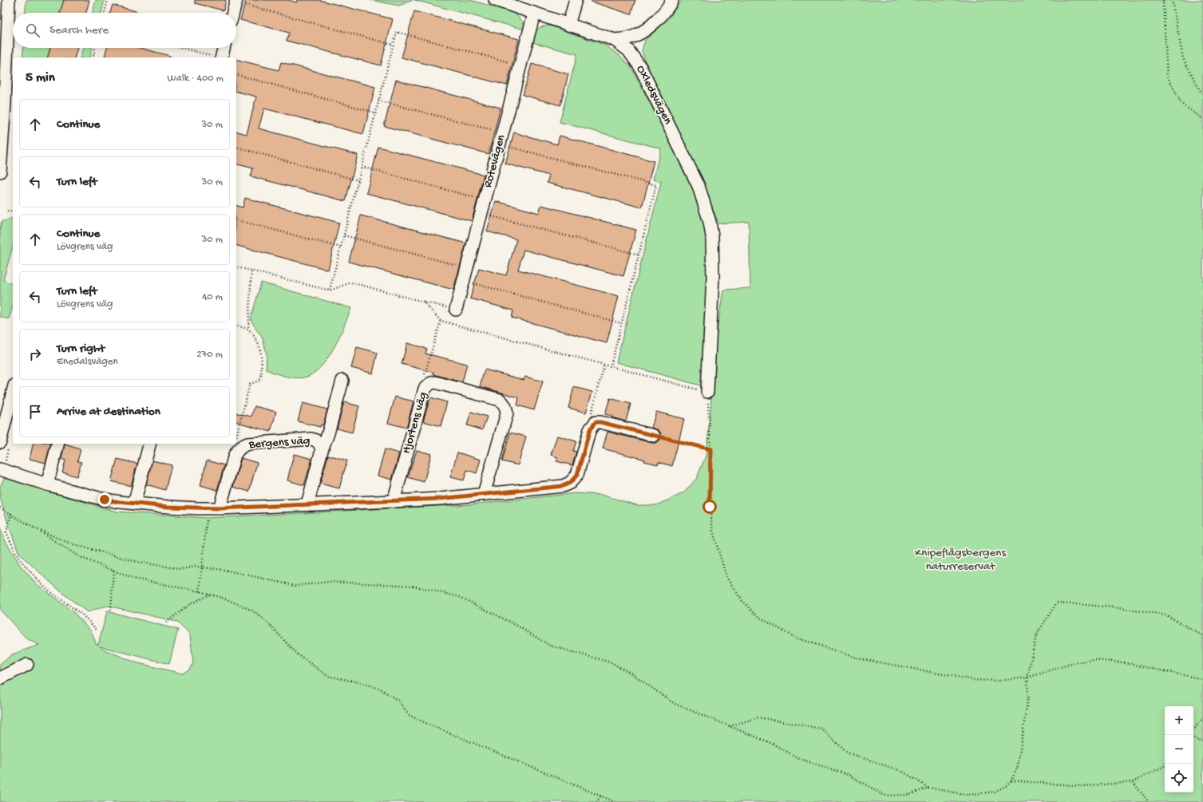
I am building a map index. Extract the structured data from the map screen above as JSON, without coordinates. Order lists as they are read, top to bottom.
{
  "streets": {
    "street": [
      "Oxledsvägen",
      "Rotevägen",
      "Hjortens väg",
      "Bergens väg"
    ]
  },
  "crossings": [
    ["Oxledsvägen", "Rotevägen"]
  ],
  "parks": ["Knipeflågsbergens naturreservat"],
  "page": {
    "search": "Search here",
    "heading": ["5 min", "Walk · 400 m"],
    "list": [
      ["Continue", "30 m"],
      ["Turn left", "30 m"],
      ["Continue", "Lövgrens väg", "30 m"],
      ["Turn left", "Lövgrens väg", "40 m"],
      ["Turn right", "Enedalsvägen", "270 m"],
      "Arrive at destination"
    ],
    "map_buttons": ["+", "−"]
  }
}
